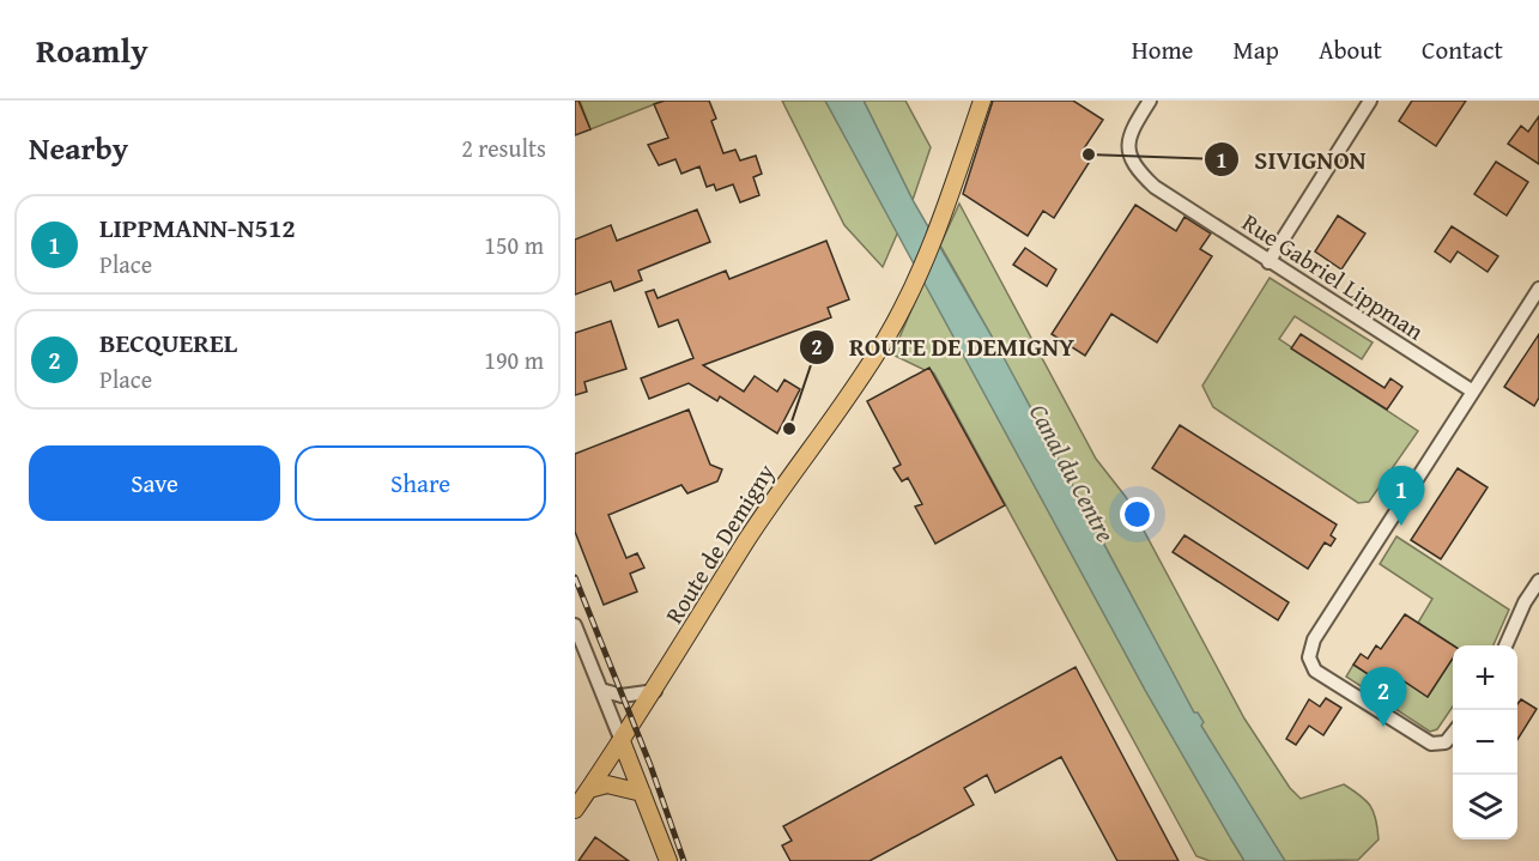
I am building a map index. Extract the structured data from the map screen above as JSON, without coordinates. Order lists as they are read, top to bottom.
{
  "streets": {
    "main road": ["Route de Demigny"],
    "street": ["Rue Gabriel Lippman"]
  },
  "water": ["Canal du Centre"],
  "places": ["SIVIGNON", "ROUTE DE DEMIGNY"],
  "page": {
    "header": "Roamly",
    "nav": [
      "Home",
      "Map",
      "About",
      "Contact"
    ],
    "heading": ["Nearby", "2 results"],
    "list": [
      {
        "mark": "1",
        "name": "LIPPMANN-N512",
        "note": "Place",
        "value": "150 m"
      },
      {
        "mark": "2",
        "name": "BECQUEREL",
        "note": "Place",
        "value": "190 m"
      }
    ],
    "buttons": ["Save", "Share"],
    "pins": ["1", "2"],
    "map_buttons": ["+", "−"]
  }
}
